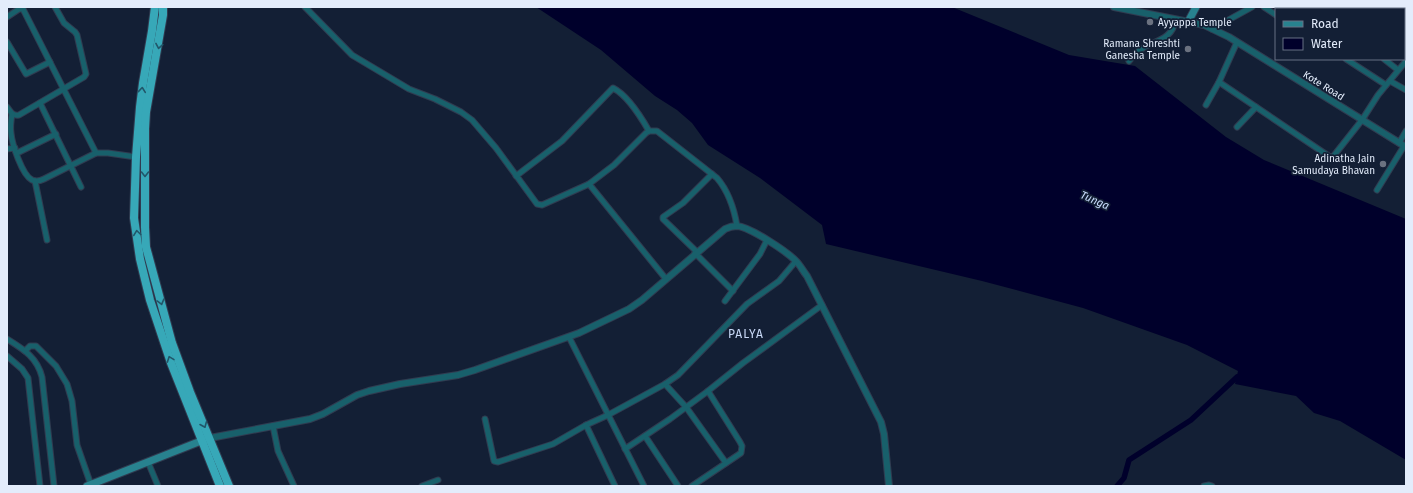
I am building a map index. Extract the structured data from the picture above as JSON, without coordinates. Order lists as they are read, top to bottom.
{
  "streets": {
    "street": ["Kote Road"]
  },
  "districts": ["PALYA"],
  "water": ["Tunga"],
  "places": ["Ayyappa Temple", "Ramana Shreshti Ganesha Temple", "Adinatha Jain Samudaya Bhavan"],
  "legend": ["Road", "Water"]
}
